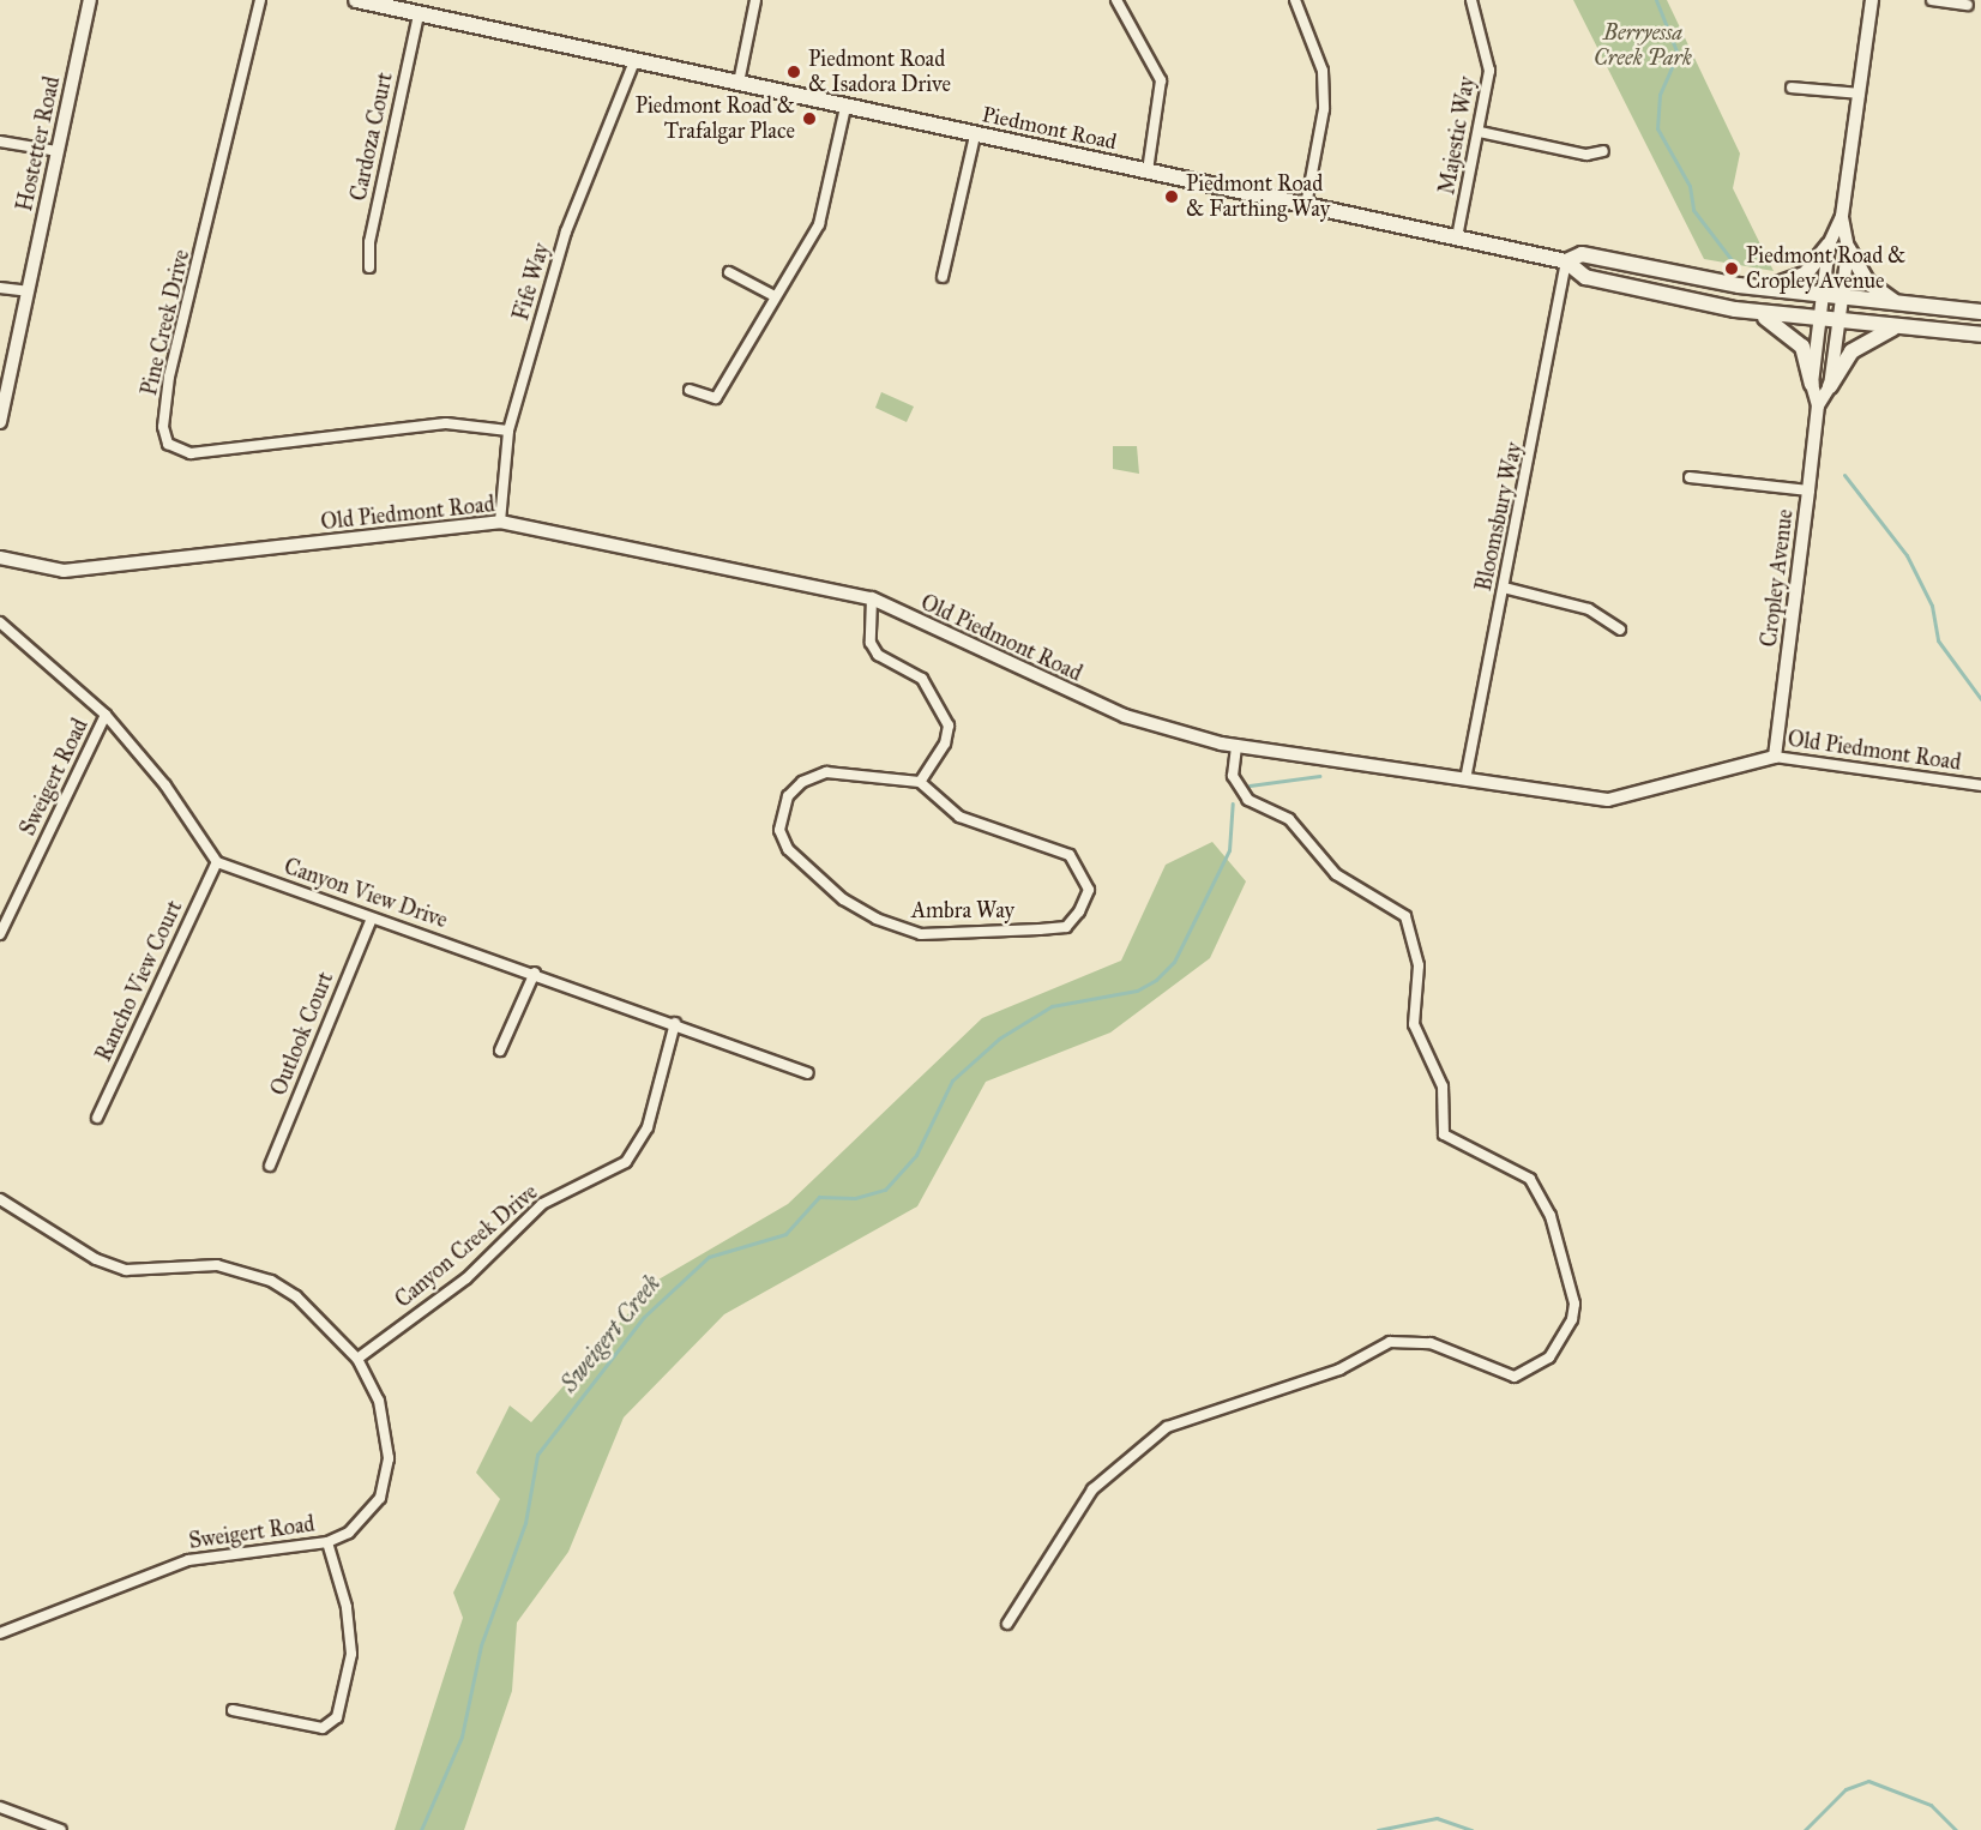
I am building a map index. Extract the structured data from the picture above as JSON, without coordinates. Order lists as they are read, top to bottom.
{
  "streets": {
    "main road": ["Piedmont Road"],
    "street": [
      "Majestic Way",
      "Cardoza Court",
      "Hostetter Road",
      "Fife Way",
      "Pine Creek Drive",
      "Old Piedmont Road",
      "Bloomsbury Way",
      "Cropley Avenue",
      "Sweigert Road",
      "Canyon View Drive",
      "Ambra Way",
      "Rancho View Court",
      "Outlook Court",
      "Canyon Creek Drive"
    ]
  },
  "crossings": [
    ["Piedmont Road", "Majestic Way"],
    ["Piedmont Road", "Cardoza Court"],
    ["Piedmont Road", "Fife Way"],
    ["Piedmont Road", "Bloomsbury Way"],
    ["Piedmont Road", "Cropley Avenue"],
    ["Fife Way", "Pine Creek Drive"],
    ["Fife Way", "Old Piedmont Road"],
    ["Old Piedmont Road", "Bloomsbury Way"],
    ["Old Piedmont Road", "Cropley Avenue"],
    ["Sweigert Road", "Canyon Creek Drive"],
    ["Canyon View Drive", "Rancho View Court"],
    ["Canyon View Drive", "Outlook Court"],
    ["Canyon View Drive", "Canyon Creek Drive"]
  ],
  "water": ["Sweigert Creek"],
  "parks": ["Berryessa Creek Park"],
  "places": [
    "Piedmont Road & Isadora Drive",
    "Piedmont Road & Trafalgar Place",
    "Piedmont Road & Farthing Way",
    "Piedmont Road & Cropley Avenue"
  ]
}
